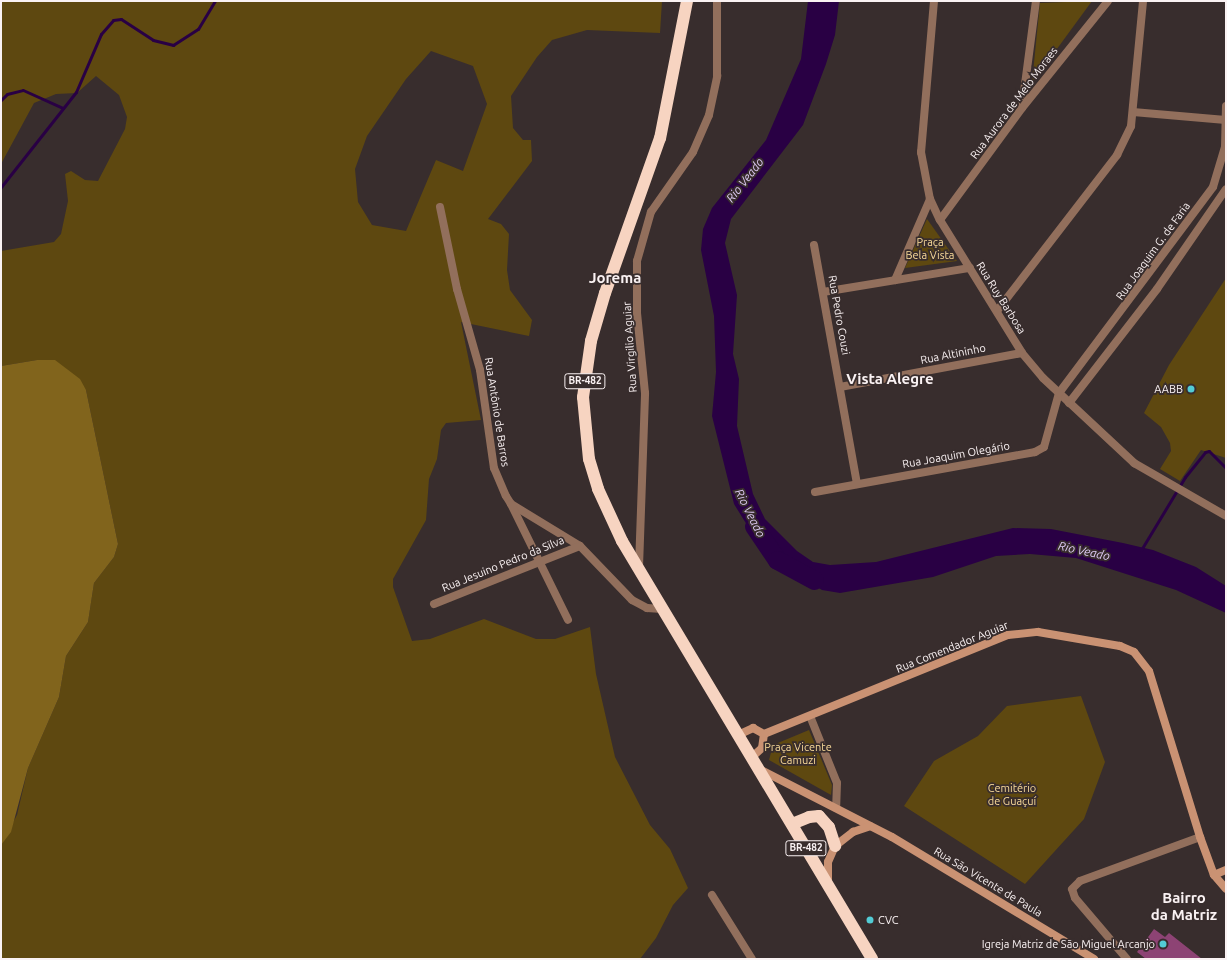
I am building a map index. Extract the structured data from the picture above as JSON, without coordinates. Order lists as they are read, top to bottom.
{
  "streets": {
    "highway": ["BR-482"],
    "street": [
      "Rua Aurora de Melo Moraes",
      "Rua Joaquim G. de Faria",
      "Rua Ruy Barbosa",
      "Rua Pedro Couzi",
      "Rua Virgilio Aguiar",
      "Rua Altininho",
      "Rua Antônio de Barros",
      "Rua Joaquim Olegário",
      "Rua Jesuino Pedro da Silva",
      "Rua Comendador Aguiar",
      "Rua São Vicente de Paula"
    ]
  },
  "crossings": [
    ["Rua Aurora de Melo Moraes", "Rua Ruy Barbosa"],
    ["Rua Joaquim G. de Faria", "Rua Ruy Barbosa"],
    ["Rua Joaquim G. de Faria", "Rua Joaquim Olegário"],
    ["Rua Ruy Barbosa", "Rua Altininho"],
    ["Rua Ruy Barbosa", "Rua Joaquim Olegário"],
    ["Rua Pedro Couzi", "Rua Altininho"],
    ["Rua Pedro Couzi", "Rua Joaquim Olegário"],
    ["Rua Virgilio Aguiar", "BR-482"],
    ["BR-482", "Rua São Vicente de Paula"],
    ["Rua Antônio de Barros", "Rua Jesuino Pedro da Silva"]
  ],
  "districts": ["Jorema", "Vista Alegre", "Bairro da Matriz"],
  "water": ["Rio Veado"],
  "parks": ["Praça Bela Vista", "Praça Vicente Camuzi", "Cemitério de Guaçuí"],
  "places": ["AABB", "CVC", "Igreja Matriz de São Miguel Arcanjo"]
}
